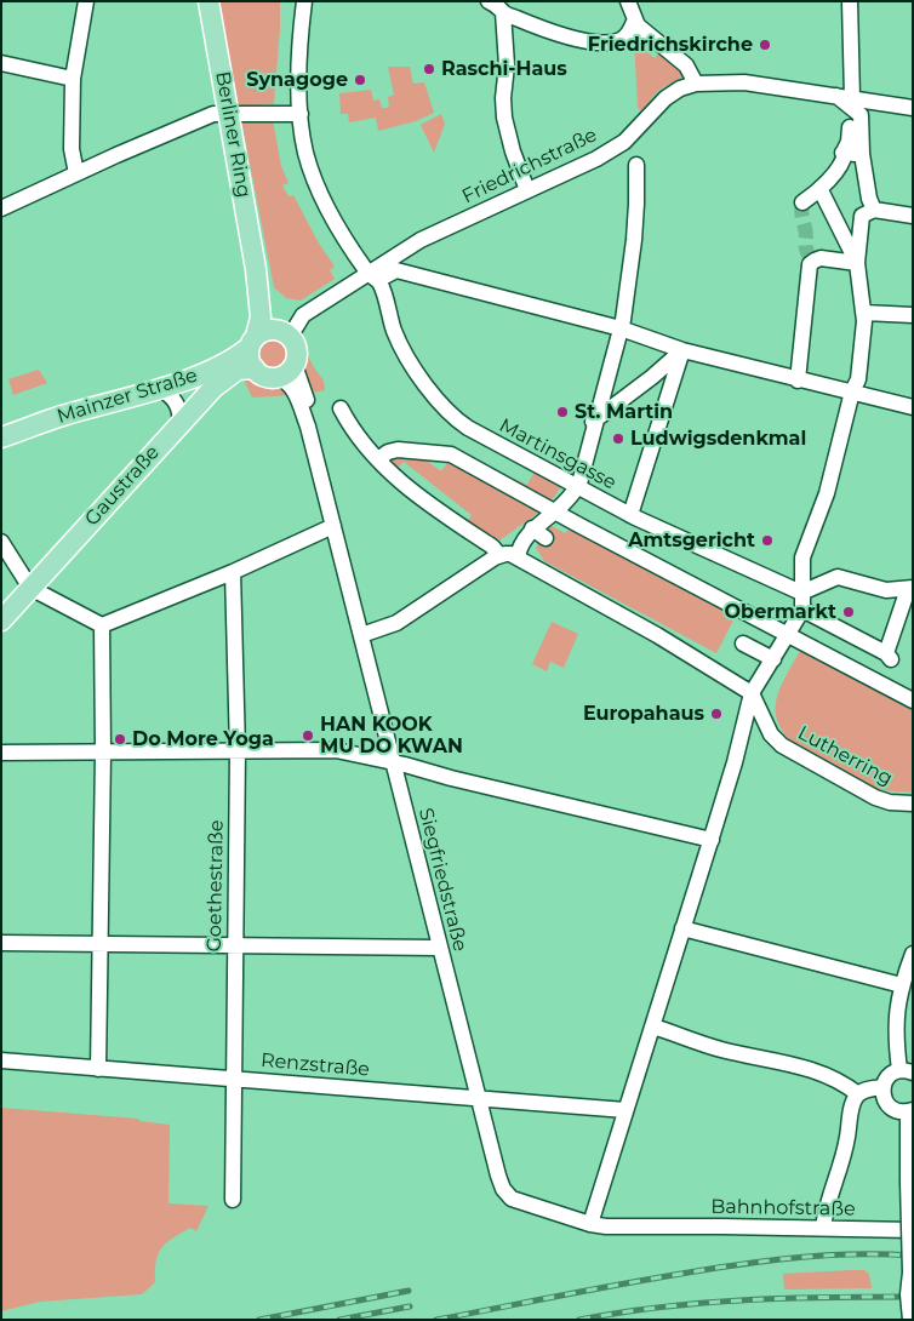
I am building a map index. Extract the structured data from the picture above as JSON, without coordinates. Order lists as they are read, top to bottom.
{
  "streets": {
    "main road": ["Berliner Ring", "Mainzer Straße", "Gaustraße"],
    "street": [
      "Friedrichstraße",
      "Martinsgasse",
      "Lutherring",
      "Siegfriedstraße",
      "Goethestraße",
      "Renzstraße",
      "Bahnhofstraße"
    ]
  },
  "crossings": [
    ["Berliner Ring", "Friedrichstraße"],
    ["Berliner Ring", "Mainzer Straße"],
    ["Berliner Ring", "Gaustraße"],
    ["Berliner Ring", "Siegfriedstraße"],
    ["Friedrichstraße", "Mainzer Straße"],
    ["Friedrichstraße", "Martinsgasse"],
    ["Friedrichstraße", "Gaustraße"],
    ["Friedrichstraße", "Siegfriedstraße"],
    ["Mainzer Straße", "Gaustraße"],
    ["Mainzer Straße", "Siegfriedstraße"],
    ["Gaustraße", "Siegfriedstraße"],
    ["Siegfriedstraße", "Renzstraße"],
    ["Siegfriedstraße", "Bahnhofstraße"],
    ["Goethestraße", "Renzstraße"]
  ],
  "places": [
    "Friedrichskirche",
    "Raschi-Haus",
    "Synagoge",
    "St. Martin",
    "Ludwigsdenkmal",
    "Amtsgericht",
    "Obermarkt",
    "Europahaus",
    "HAN KOOK MU DO KWAN",
    "Do More Yoga"
  ]
}
